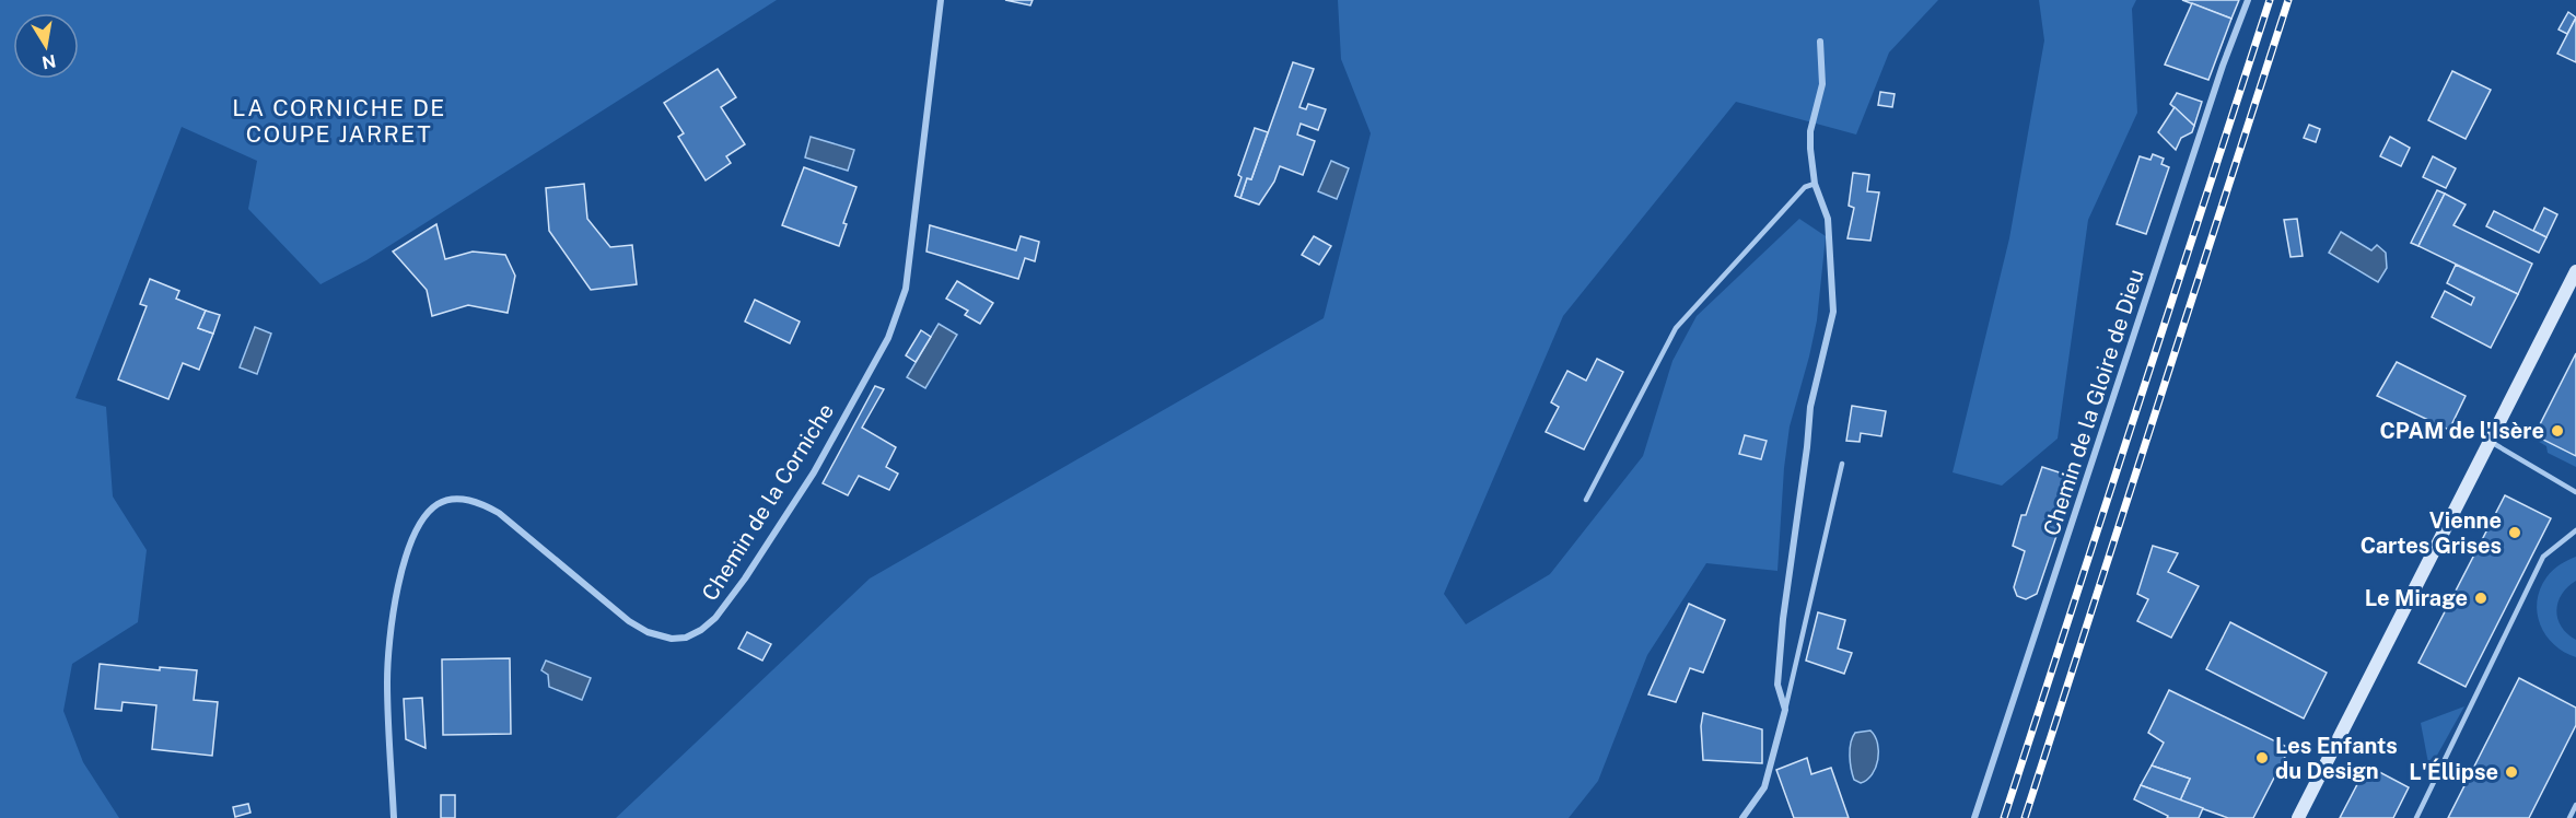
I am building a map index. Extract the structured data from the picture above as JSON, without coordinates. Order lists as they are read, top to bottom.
{
  "streets": {
    "street": ["Chemin de la Gloire de Dieu", "Chemin de la Corniche"]
  },
  "districts": ["LA CORNICHE DE COUPE JARRET"],
  "places": [
    "CPAM de l'Isère",
    "Vienne Cartes Grises",
    "Le Mirage",
    "Les Enfants du Design",
    "L'Éllipse"
  ],
  "north": "bottom"
}
